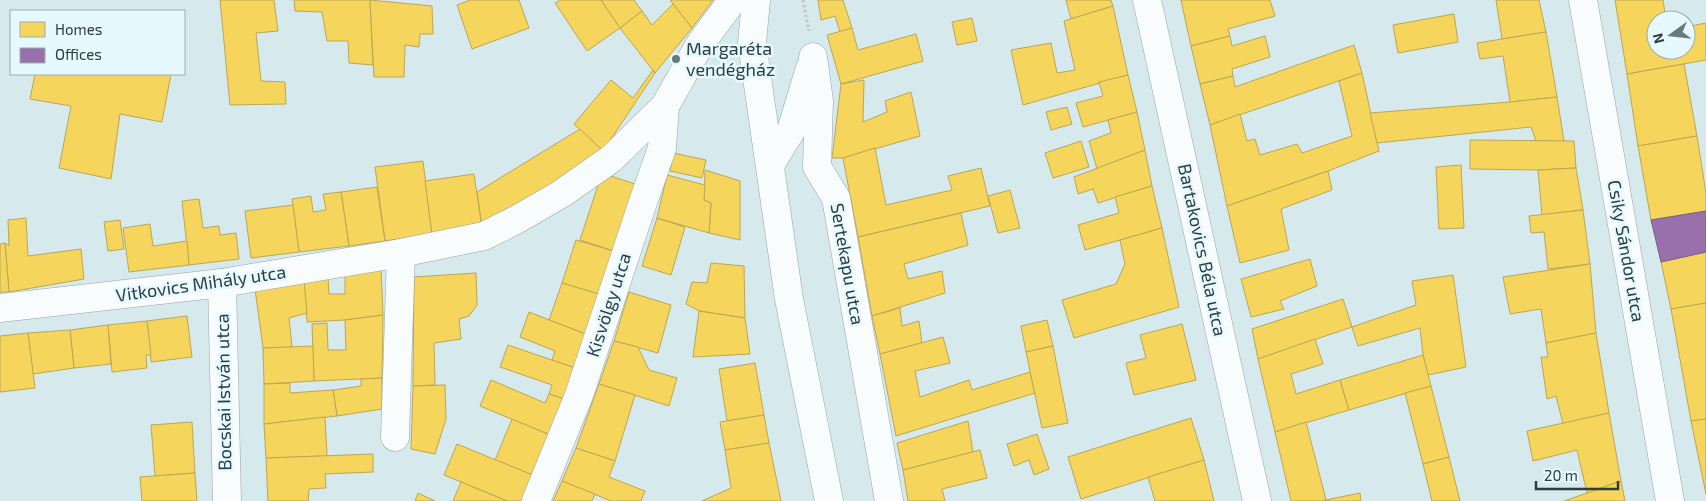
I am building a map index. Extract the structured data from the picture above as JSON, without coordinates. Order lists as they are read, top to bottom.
{
  "streets": {
    "street": [
      "Bartakovics Béla utca",
      "Csiky Sándor utca",
      "Sertekapu utca",
      "Vitkovics Mihály utca",
      "Kisvölgy utca",
      "Bocskai István utca"
    ]
  },
  "crossings": [
    ["Vitkovics Mihály utca", "Kisvölgy utca"],
    ["Vitkovics Mihály utca", "Bocskai István utca"]
  ],
  "places": ["Margaréta vendégház"],
  "legend": ["Homes", "Offices"],
  "scale_bar": "20 m",
  "north": "left"
}
